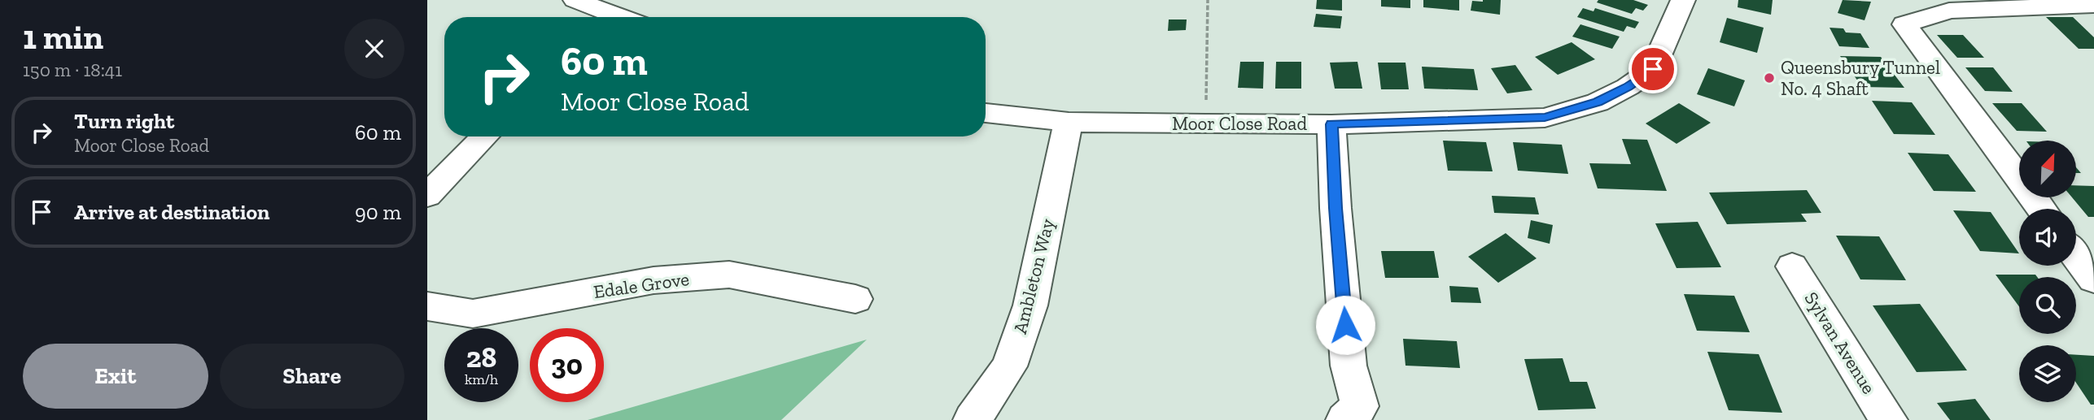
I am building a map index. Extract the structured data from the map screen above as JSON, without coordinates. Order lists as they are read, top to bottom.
{
  "streets": {
    "street": [
      "Moor Close Road",
      "Ambleton Way",
      "Edale Grove",
      "Sylvan Avenue"
    ]
  },
  "crossings": [
    ["Moor Close Road", "Ambleton Way"]
  ],
  "places": ["Queensbury Tunnel No. 4 Shaft"],
  "north": "top right",
  "page": {
    "heading": ["1 min", "150 m · 18:41"],
    "turn": ["60 m", "Moor Close Road"],
    "list": [
      {
        "name": "Turn right",
        "note": "Moor Close Road",
        "value": "60 m"
      },
      {
        "name": "Arrive at destination",
        "value": "90 m"
      }
    ],
    "speed": "28 km/h",
    "limit": "30",
    "buttons": ["Exit", "Share"]
  }
}
